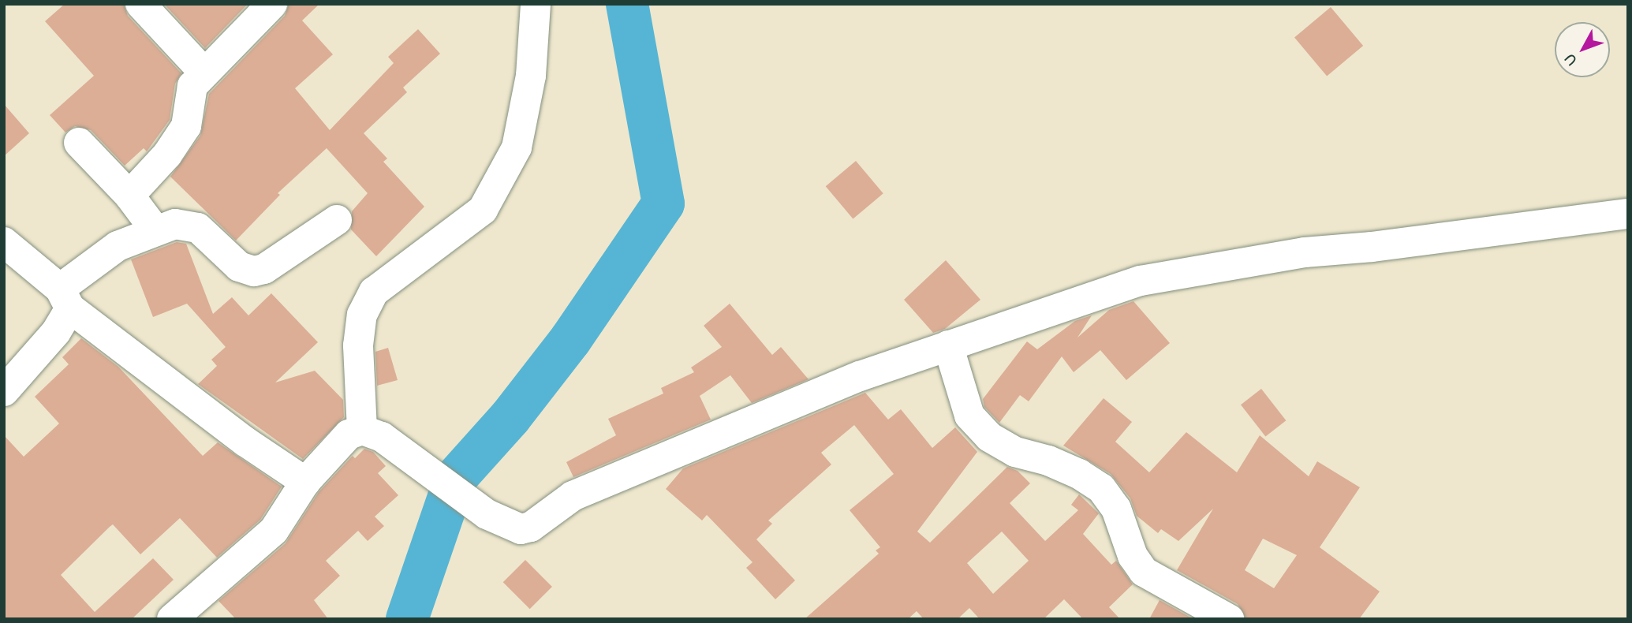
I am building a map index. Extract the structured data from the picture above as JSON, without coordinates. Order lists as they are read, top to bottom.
{
  "north": "bottom left"
}
